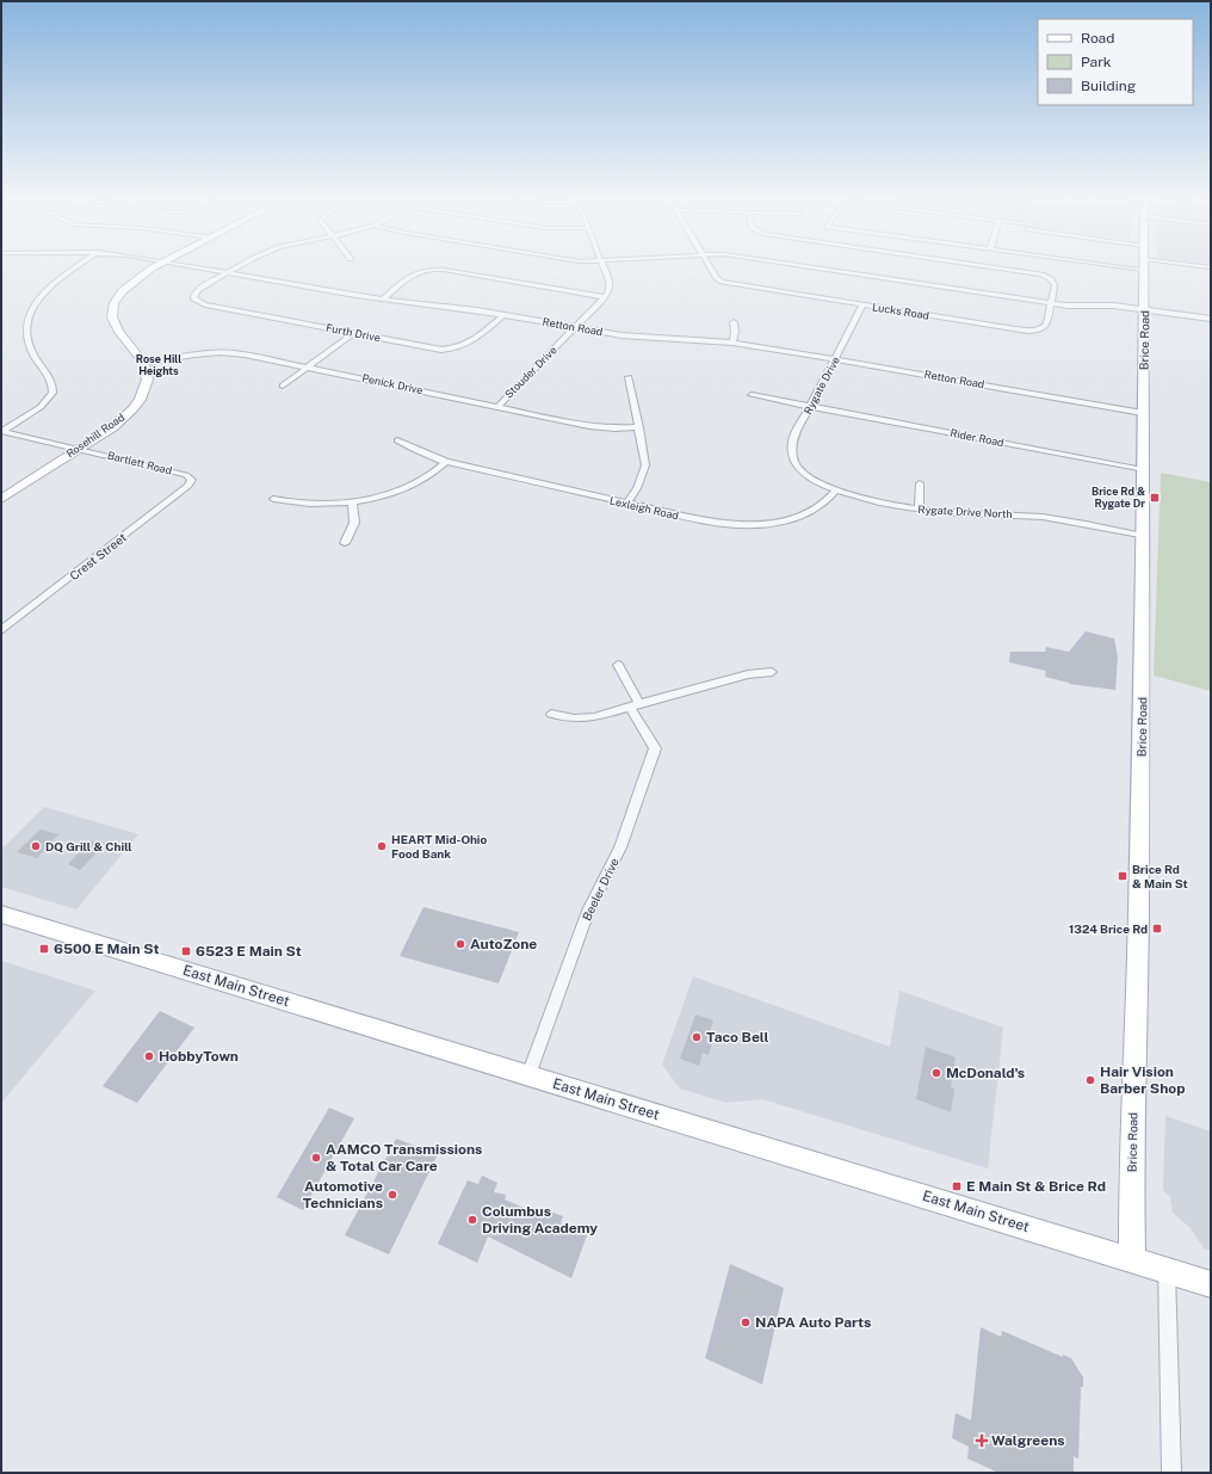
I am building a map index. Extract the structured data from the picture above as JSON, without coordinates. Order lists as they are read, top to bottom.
{
  "streets": {
    "main road": ["Brice Road", "East Main Street"],
    "street": [
      "Lucks Road",
      "Retton Road",
      "Furth Drive",
      "Stouder Drive",
      "Penick Drive",
      "Rygate Drive",
      "Rosehill Road",
      "Rider Road",
      "Bartlett Road",
      "Lexleigh Road",
      "Rygate Drive North",
      "Crest Street",
      "Beeler Drive"
    ]
  },
  "crossings": [
    ["Lucks Road", "Rygate Drive"],
    ["Retton Road", "Furth Drive"],
    ["Retton Road", "Brice Road"],
    ["Retton Road", "Stouder Drive"],
    ["Retton Road", "Rygate Drive"],
    ["Brice Road", "Rider Road"],
    ["Brice Road", "Rygate Drive North"],
    ["Brice Road", "East Main Street"],
    ["Stouder Drive", "Penick Drive"],
    ["Penick Drive", "Rosehill Road"],
    ["Rygate Drive", "Rider Road"],
    ["Rygate Drive", "Rygate Drive North"],
    ["Rosehill Road", "Bartlett Road"],
    ["Bartlett Road", "Crest Street"],
    ["Lexleigh Road", "Rygate Drive North"],
    ["Beeler Drive", "East Main Street"]
  ],
  "districts": ["Rose Hill Heights"],
  "places": {
    "transit": [
      "Brice Rd & Rygate Dr",
      "Brice Rd & Main St",
      "1324 Brice Rd",
      "6500 E Main St",
      "6523 E Main St",
      "E Main St & Brice Rd"
    ],
    "other": [
      "DQ Grill & Chill",
      "HEART Mid-Ohio Food Bank",
      "AutoZone",
      "Taco Bell",
      "HobbyTown",
      "McDonald's",
      "Hair Vision Barber Shop",
      "AAMCO Transmissions & Total Car Care",
      "Automotive Technicians",
      "Columbus Driving Academy",
      "NAPA Auto Parts"
    ],
    "health": ["Walgreens"]
  },
  "legend": ["Road", "Park", "Building"]
}
